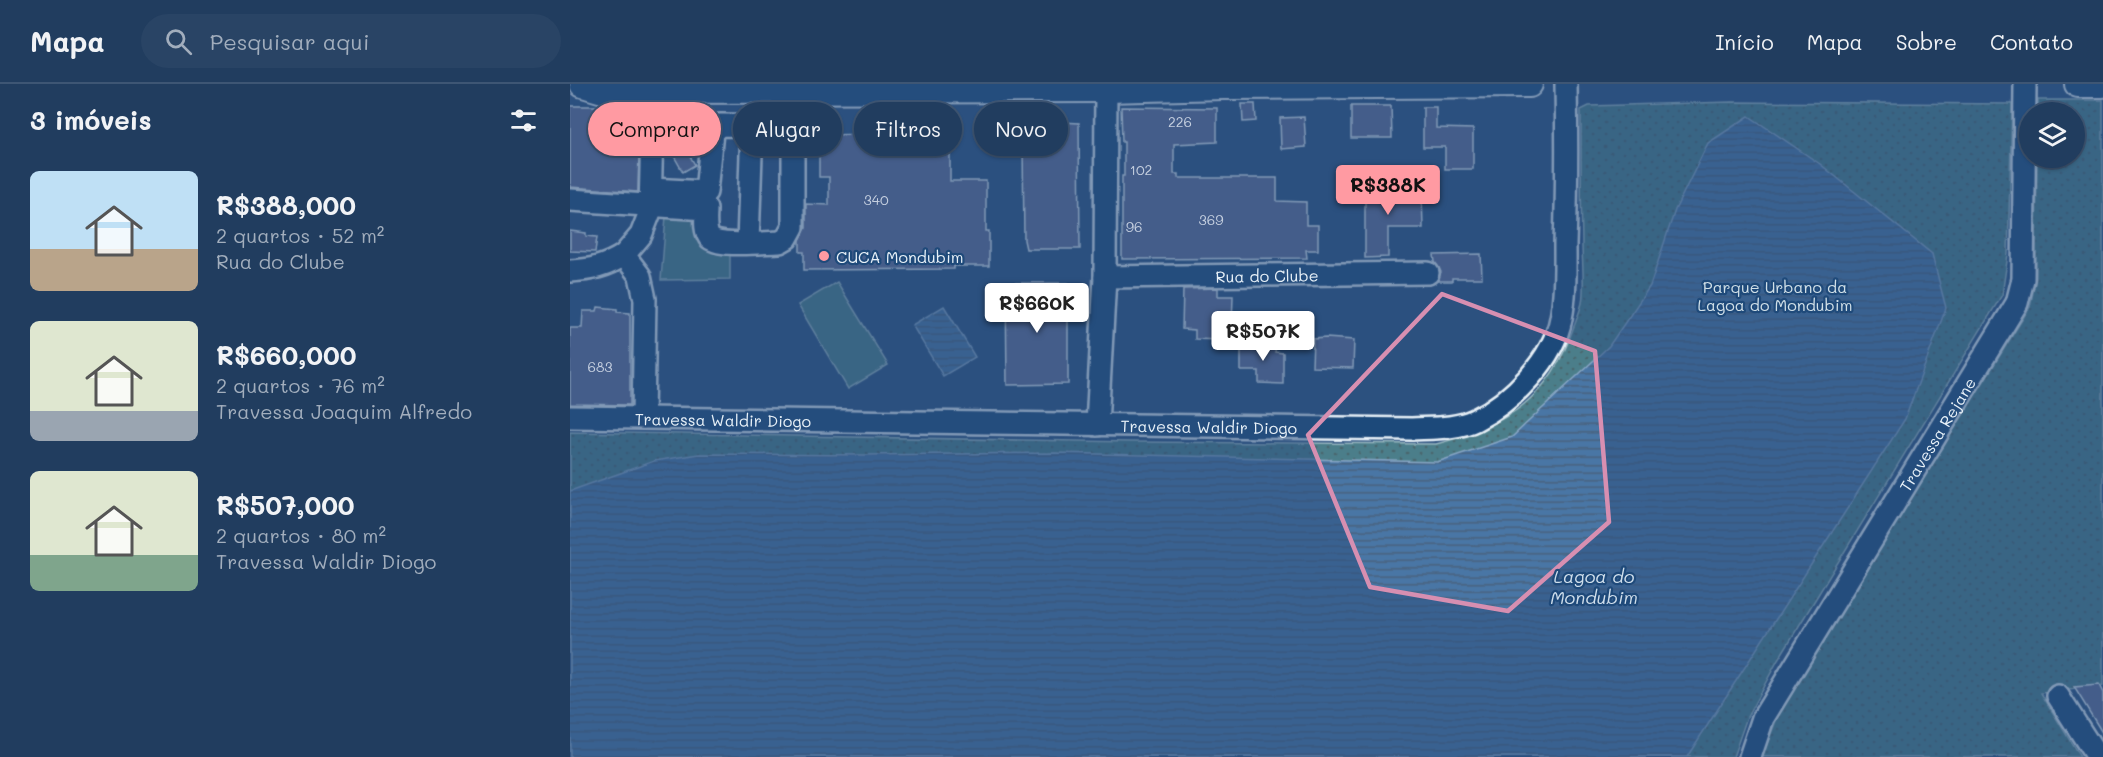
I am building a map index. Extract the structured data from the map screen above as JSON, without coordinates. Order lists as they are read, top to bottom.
{
  "streets": {
    "street": ["Rua do Clube", "Travessa Waldir Diogo", "Travessa Rejane"]
  },
  "water": ["Lagoa do Mondubim"],
  "parks": ["Parque Urbano da Lagoa do Mondubim"],
  "places": ["CUCA Mondubim"],
  "house_numbers": [
    "226",
    "102",
    "340",
    "369",
    "96",
    "683"
  ],
  "page": {
    "header": "Mapa",
    "search": "Pesquisar aqui",
    "nav": [
      "Início",
      "Mapa",
      "Sobre",
      "Contato"
    ],
    "heading": "3 imóveis",
    "chip": [
      "Comprar",
      "Alugar",
      "Filtros",
      "Novo"
    ],
    "list": [
      {
        "name": "R$388,000",
        "note": "2 quartos · 52 m² · Rua do Clube"
      },
      {
        "name": "R$660,000",
        "note": "2 quartos · 76 m² · Travessa Joaquim Alfredo"
      },
      {
        "name": "R$507,000",
        "note": "2 quartos · 80 m² · Travessa Waldir Diogo"
      }
    ],
    "price": ["R$388K", "R$660K", "R$507K"]
  }
}
